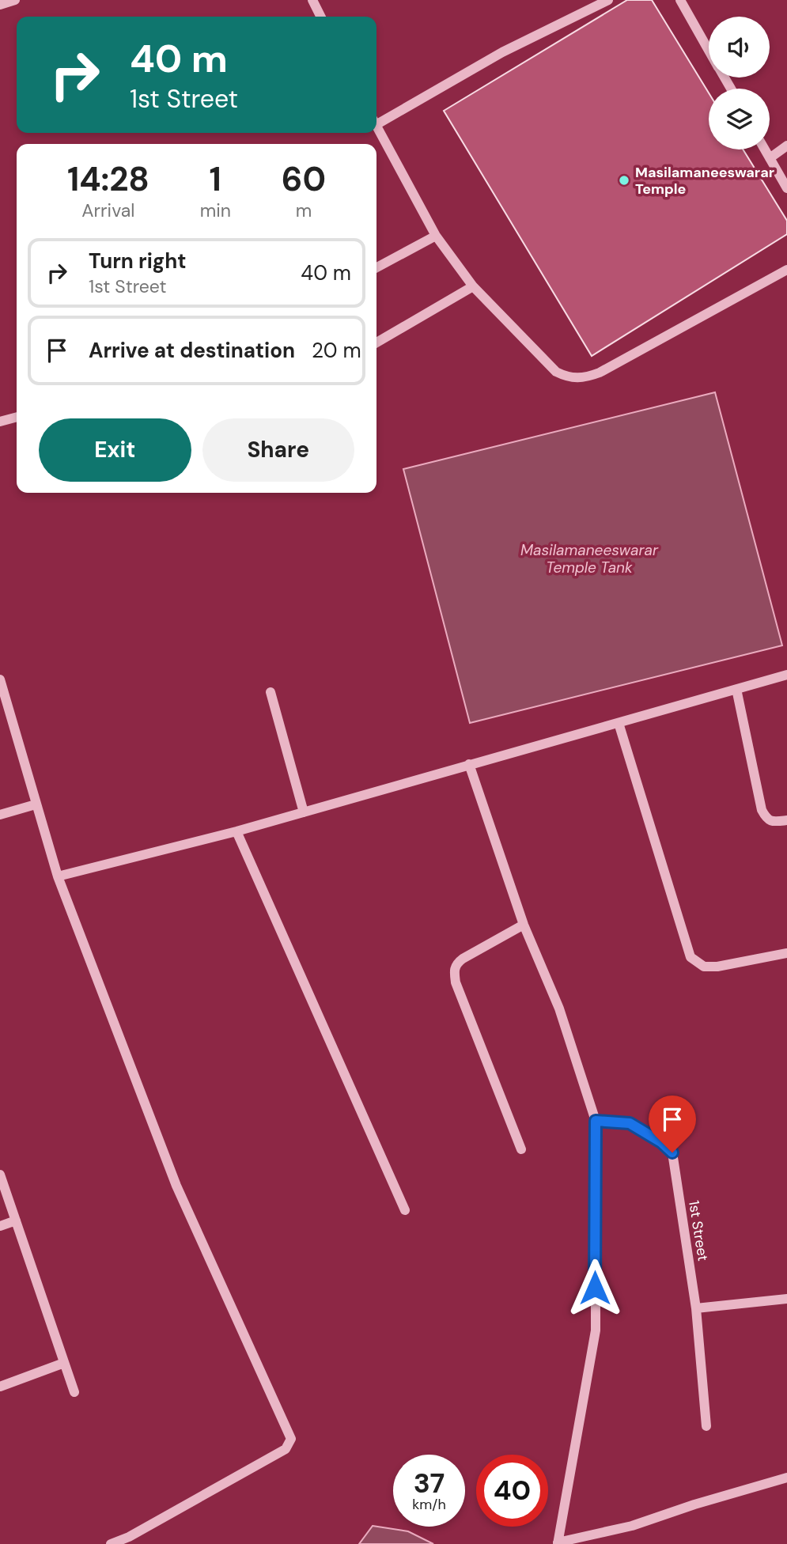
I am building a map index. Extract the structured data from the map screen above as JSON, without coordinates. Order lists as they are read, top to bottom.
{
  "streets": {
    "street": ["1st Street"]
  },
  "water": ["Masilamaneeswarar Temple Tank"],
  "places": ["Masilamaneeswarar Temple"],
  "page": {
    "turn": ["40 m", "1st Street"],
    "eta": [
      "14:28",
      "Arrival",
      "1",
      "min",
      "60",
      "m"
    ],
    "list": [
      {
        "name": "Turn right",
        "note": "1st Street",
        "value": "40 m"
      },
      {
        "name": "Arrive at destination",
        "value": "20 m"
      }
    ],
    "buttons": ["Exit", "Share"],
    "speed": "37 km/h",
    "limit": "40"
  }
}
